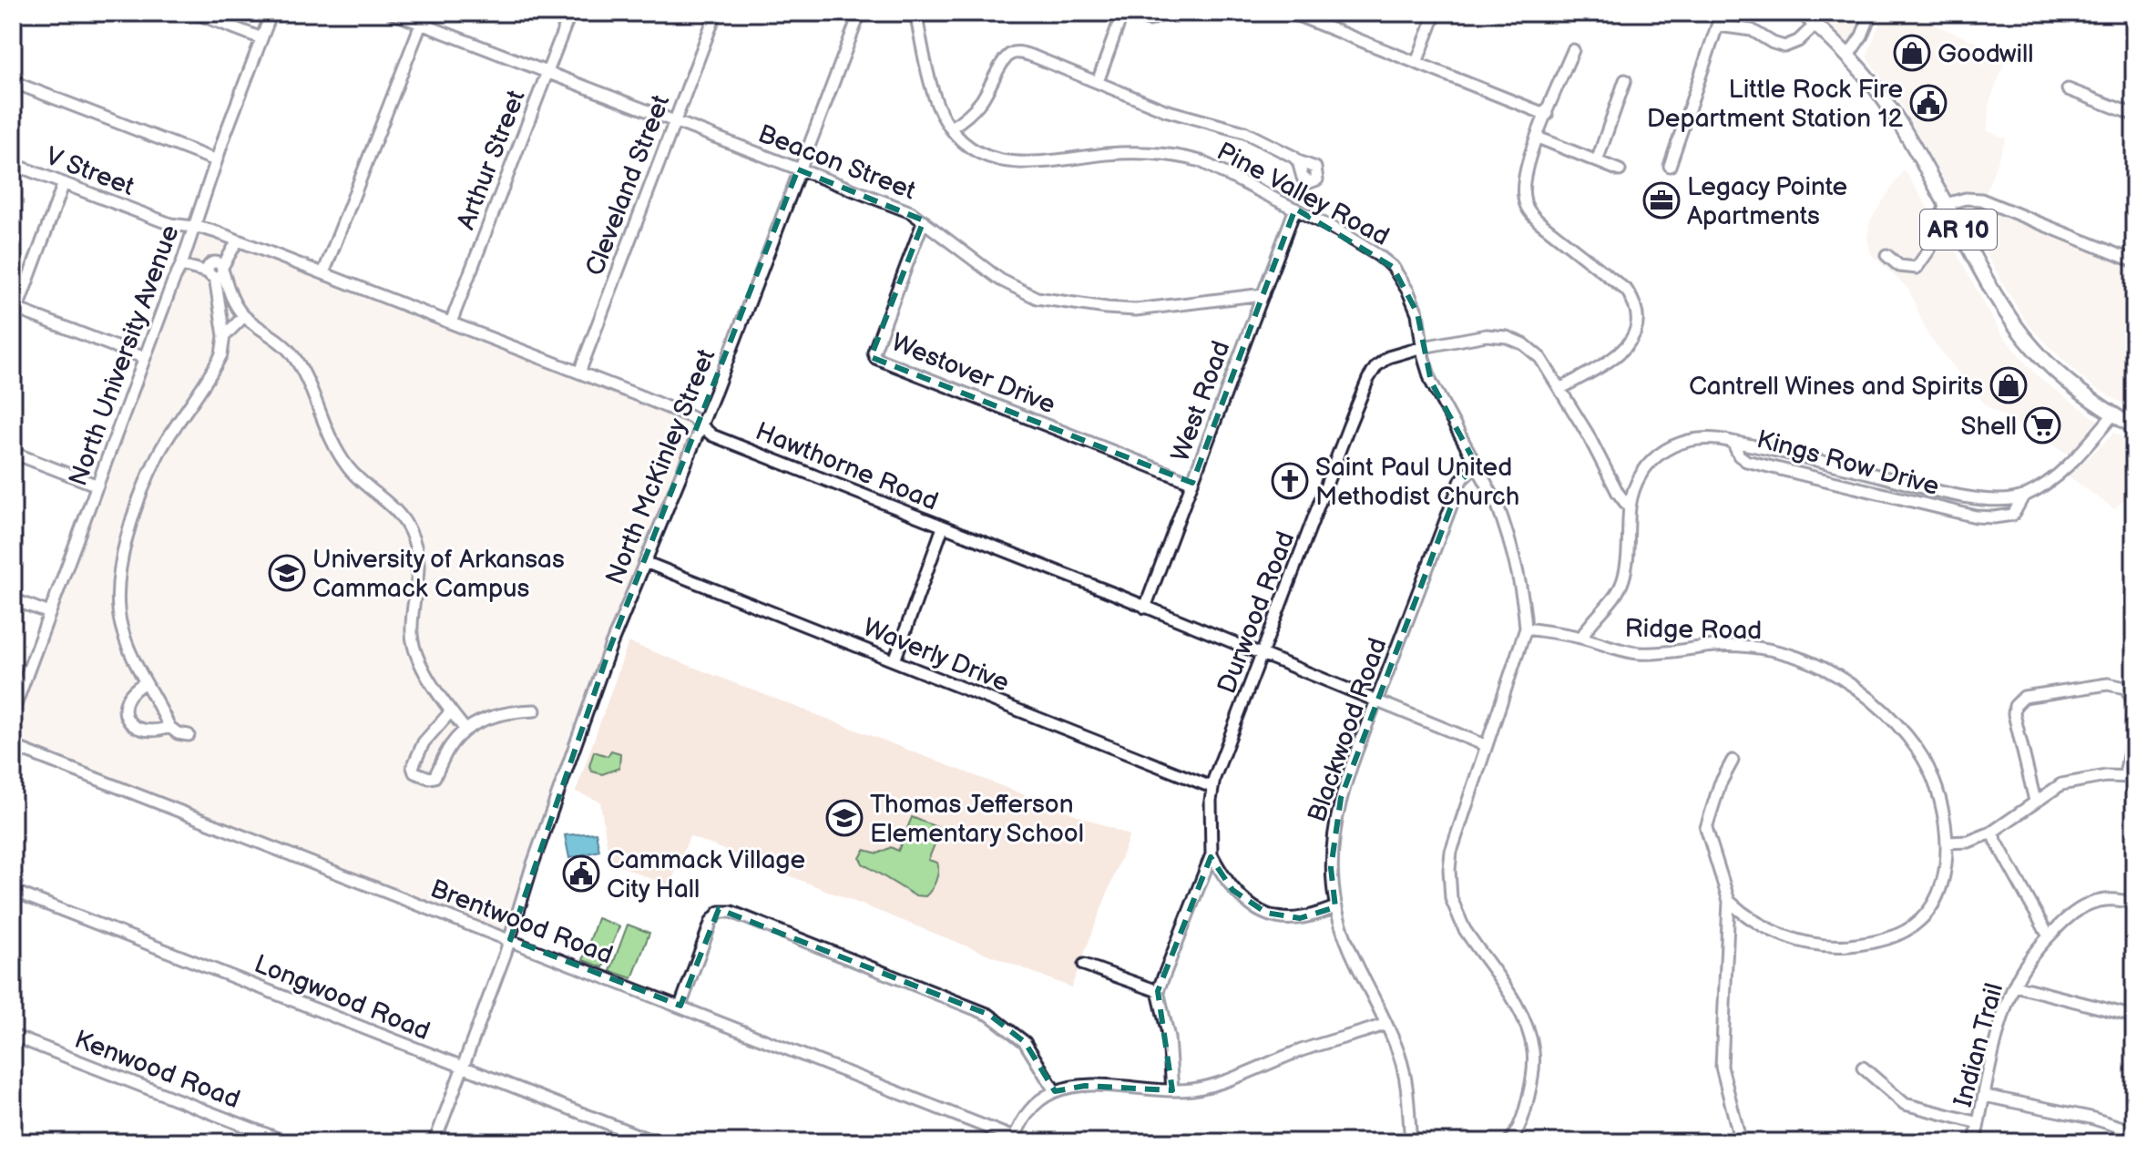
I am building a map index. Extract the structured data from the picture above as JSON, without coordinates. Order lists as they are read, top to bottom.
{
  "streets": {
    "main road": ["AR 10"],
    "street": [
      "Arthur Street",
      "Beacon Street",
      "V Street",
      "Cleveland Street",
      "Pine Valley Road",
      "North University Avenue",
      "Westover Drive",
      "West Road",
      "Kings Row Drive",
      "Hawthorne Road",
      "North McKinley Street",
      "Durwood Road",
      "Ridge Road",
      "Waverly Drive",
      "Blackwood Road",
      "Brentwood Road",
      "Longwood Road",
      "Indian Trail",
      "Kenwood Road"
    ]
  },
  "crossings": [
    ["Arthur Street", "Beacon Street"],
    ["Arthur Street", "Hawthorne Road"],
    ["Beacon Street", "Cleveland Street"],
    ["Beacon Street", "Westover Drive"],
    ["Beacon Street", "West Road"],
    ["Beacon Street", "North McKinley Street"],
    ["V Street", "North University Avenue"],
    ["V Street", "Hawthorne Road"],
    ["Cleveland Street", "Hawthorne Road"],
    ["Pine Valley Road", "West Road"],
    ["Pine Valley Road", "Hawthorne Road"],
    ["Pine Valley Road", "Durwood Road"],
    ["Pine Valley Road", "Ridge Road"],
    ["Pine Valley Road", "Blackwood Road"],
    ["AR 10", "Kings Row Drive"],
    ["North University Avenue", "Hawthorne Road"],
    ["Westover Drive", "West Road"],
    ["West Road", "Hawthorne Road"],
    ["Kings Row Drive", "Durwood Road"],
    ["Kings Row Drive", "Ridge Road"],
    ["Hawthorne Road", "North McKinley Street"],
    ["Hawthorne Road", "Durwood Road"],
    ["Hawthorne Road", "Blackwood Road"],
    ["North McKinley Street", "Waverly Drive"],
    ["North McKinley Street", "Brentwood Road"],
    ["North McKinley Street", "Longwood Road"],
    ["Durwood Road", "Waverly Drive"]
  ],
  "places": {
    "shop": ["Goodwill", "Cantrell Wines and Spirits"],
    "public building": ["Little Rock Fire Department Station 12", "Cammack Village City Hall"],
    "office": ["Legacy Pointe Apartments"],
    "supermarket": ["Shell"],
    "church": ["Saint Paul United Methodist Church"],
    "school or university": ["University of Arkansas Cammack Campus", "Thomas Jefferson Elementary School"]
  }
}
